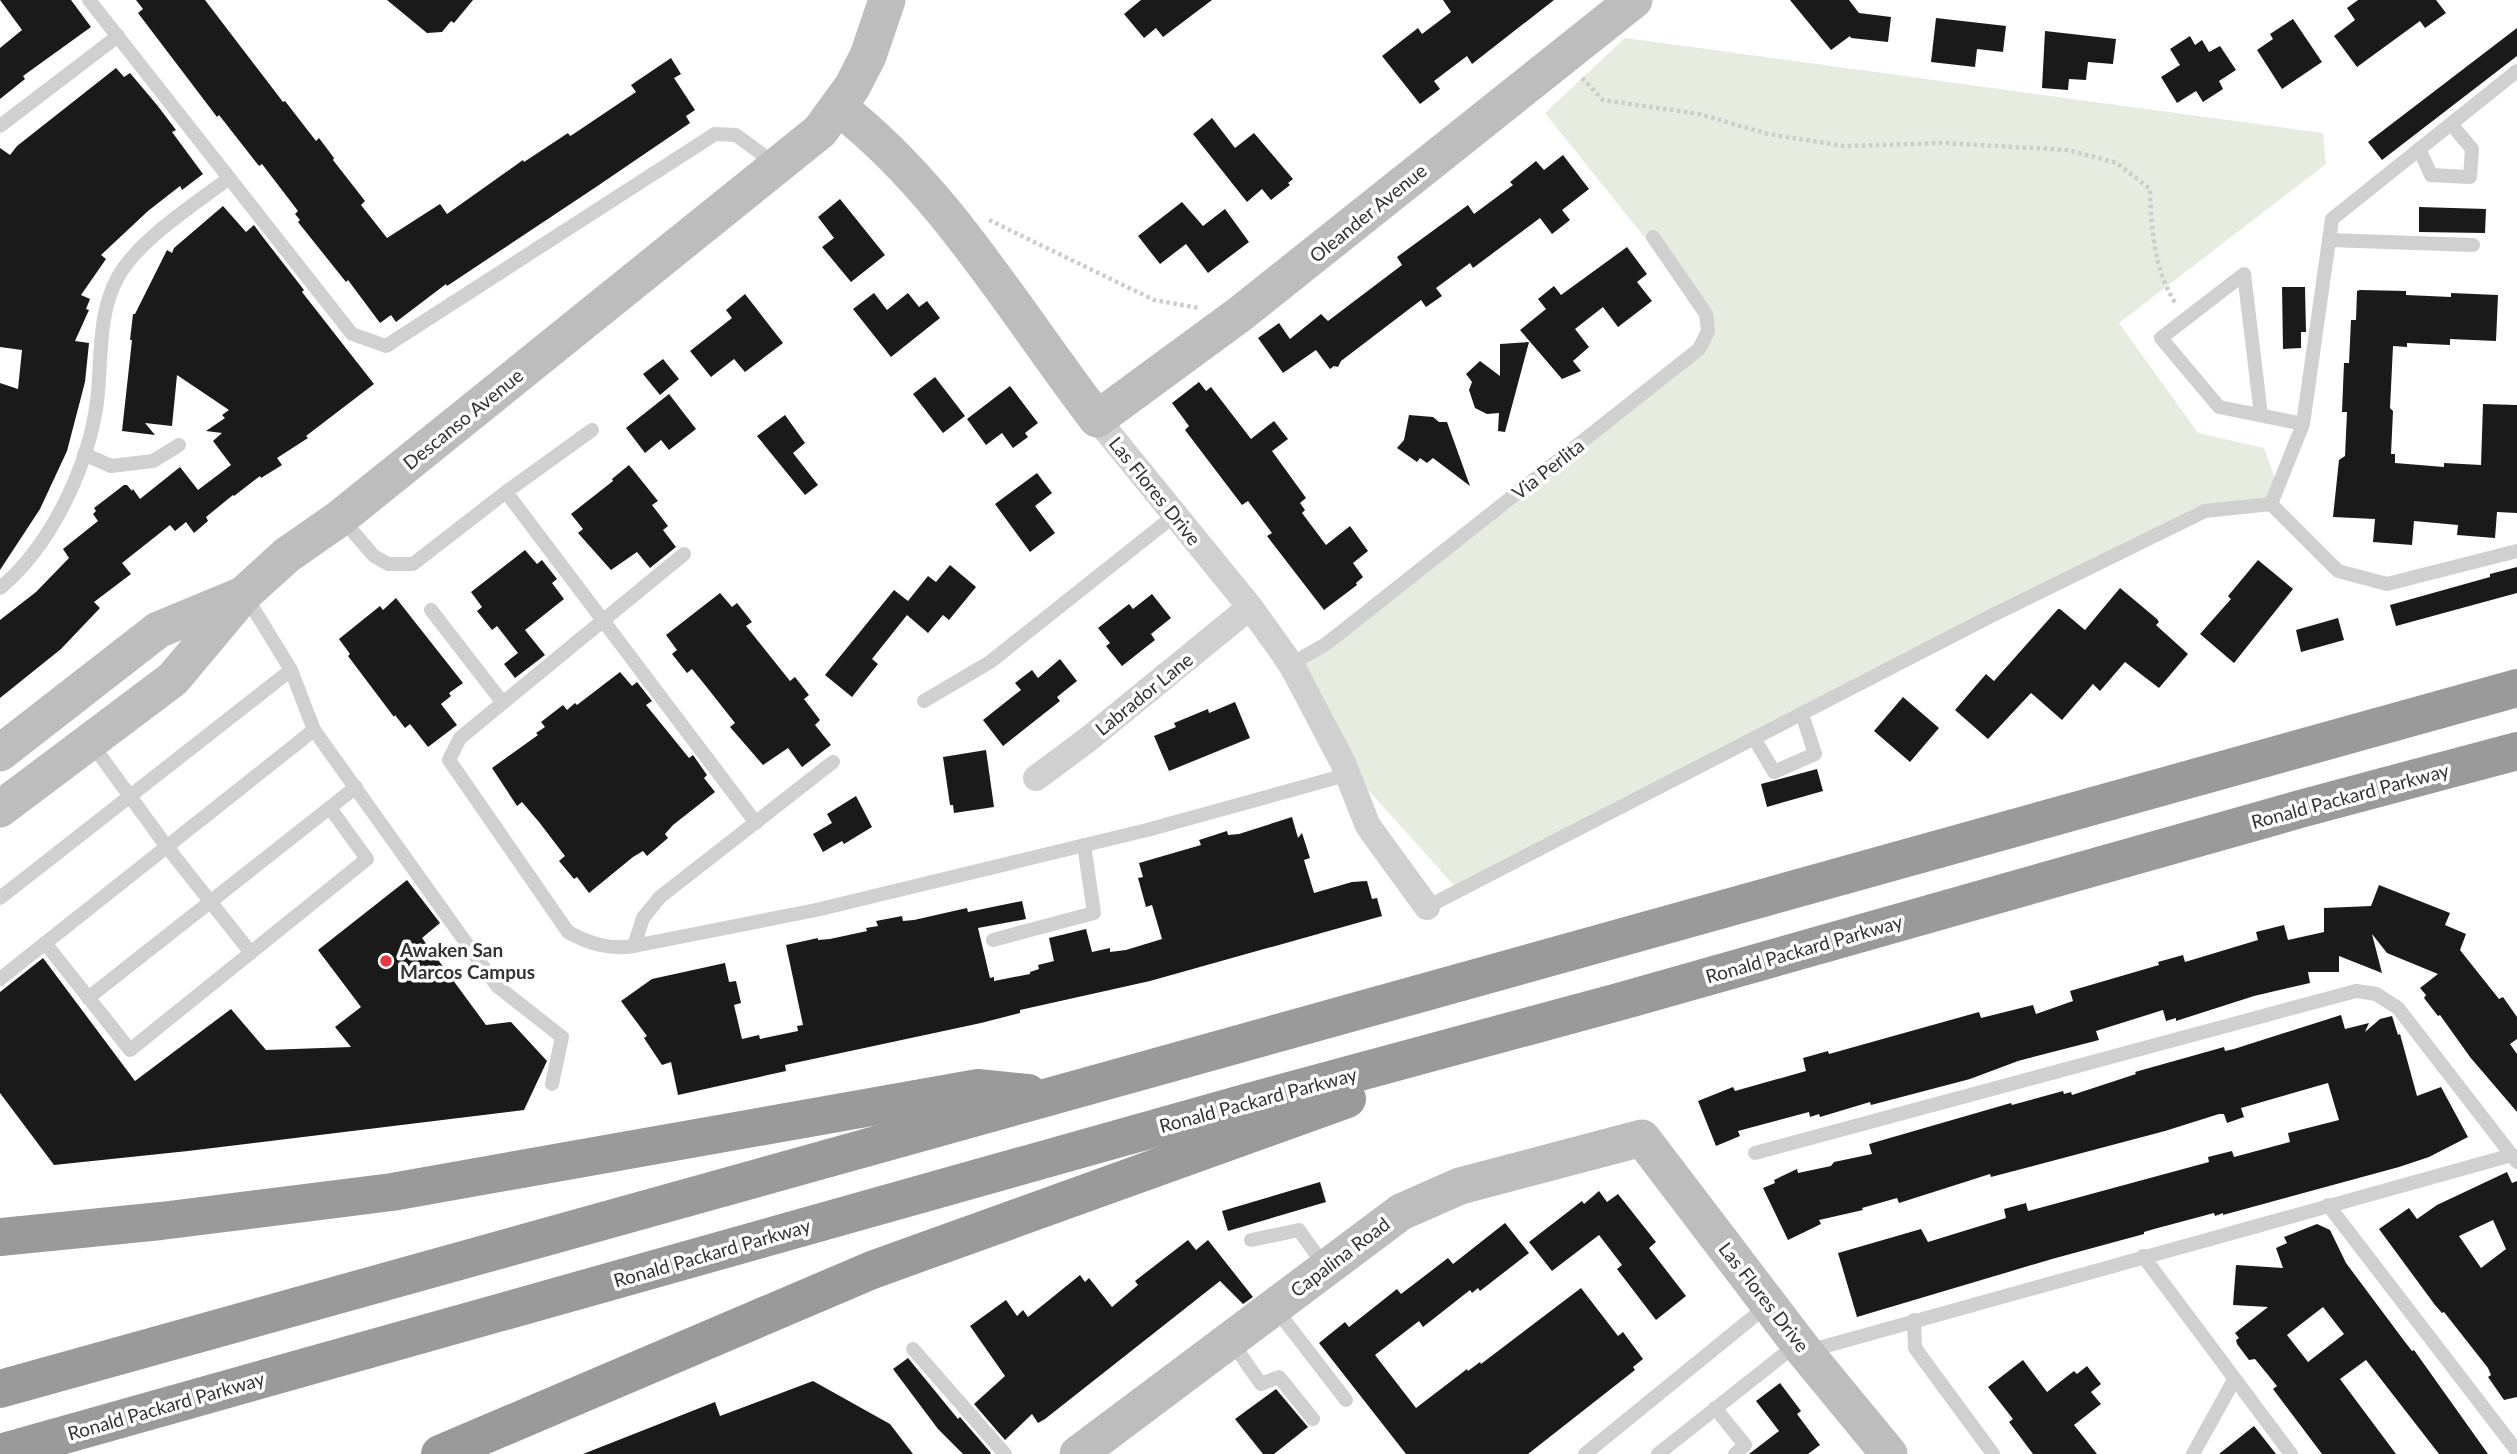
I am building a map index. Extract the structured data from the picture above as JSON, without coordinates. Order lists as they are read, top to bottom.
{
  "streets": {
    "highway": ["Ronald Packard Parkway"],
    "street": [
      "Oleander Avenue",
      "Descanso Avenue",
      "Las Flores Drive",
      "Labrador Lane",
      "Capalina Road"
    ],
    "lane": ["Via Perlita"]
  },
  "crossings": [
    ["Oleander Avenue", "Las Flores Drive"],
    ["Descanso Avenue", "Las Flores Drive"],
    ["Via Perlita", "Las Flores Drive"],
    ["Las Flores Drive", "Labrador Lane"],
    ["Las Flores Drive", "Capalina Road"]
  ],
  "places": ["Awaken San Marcos Campus"]
}
